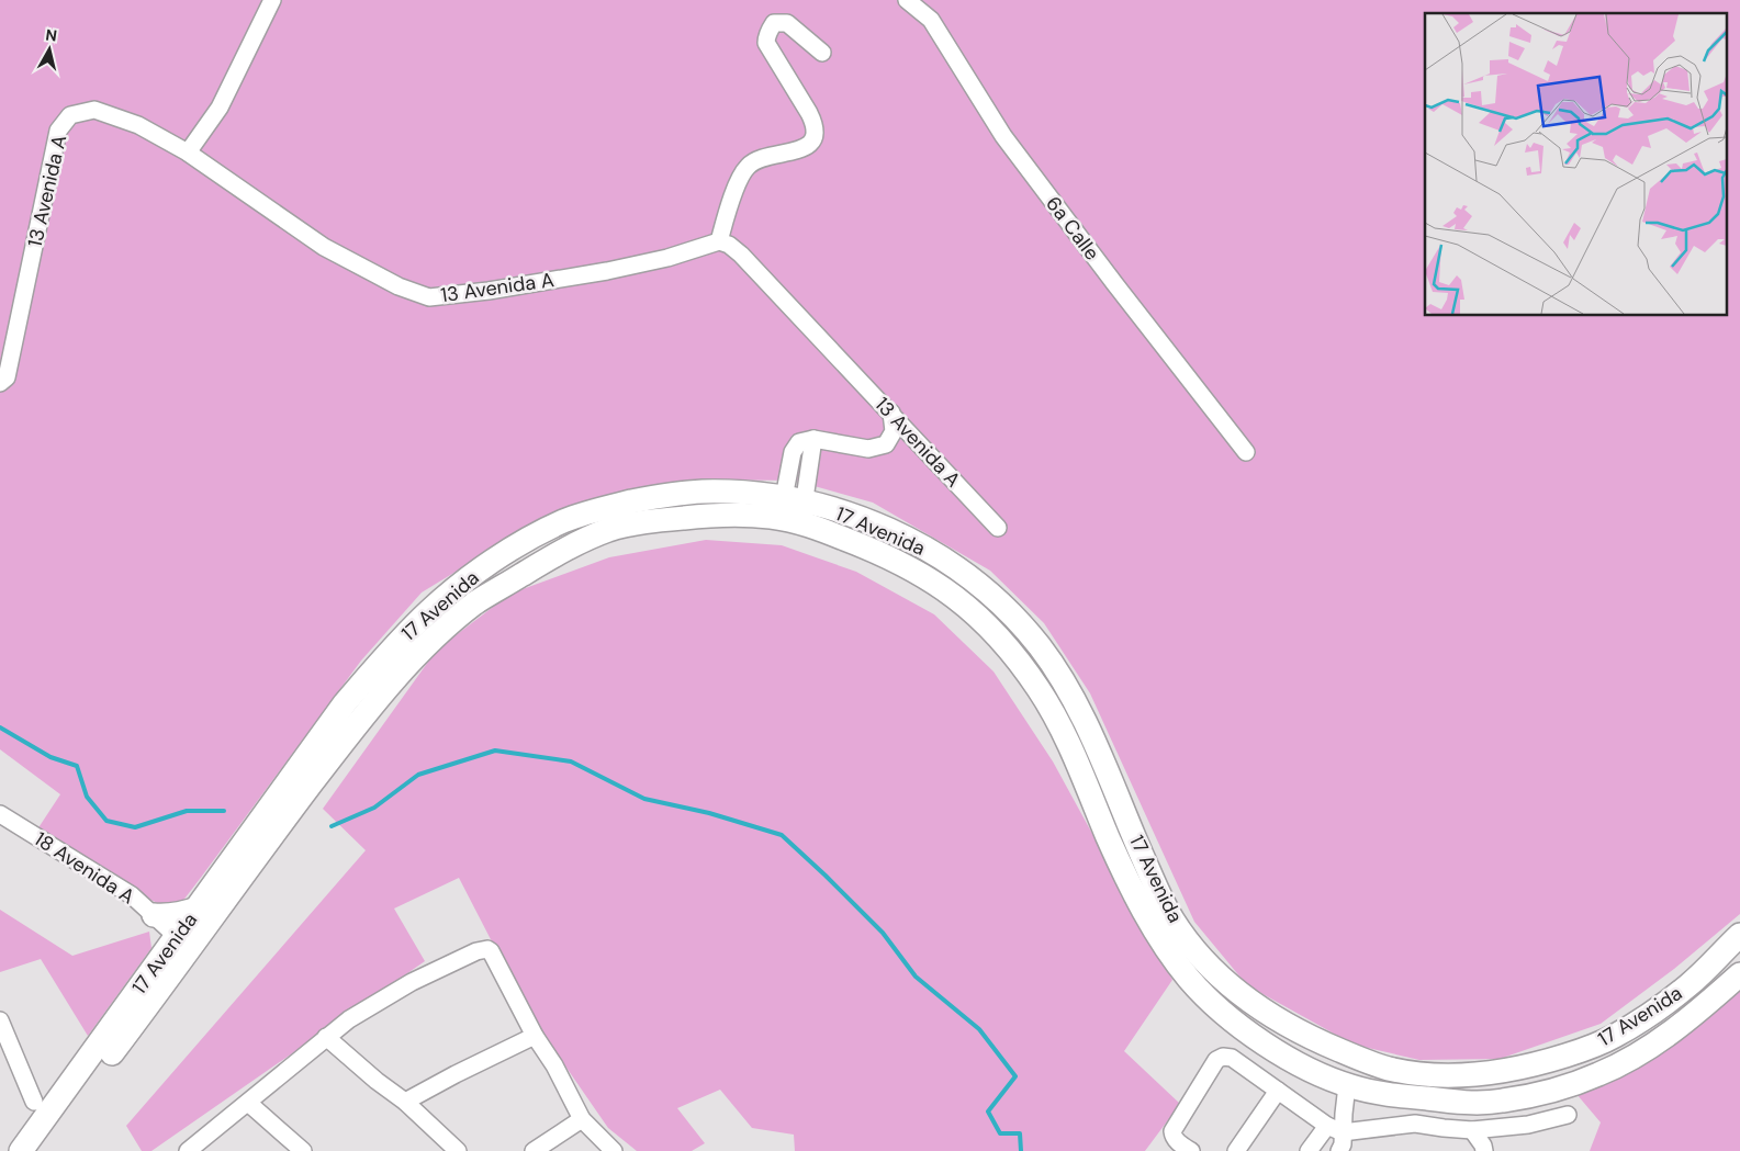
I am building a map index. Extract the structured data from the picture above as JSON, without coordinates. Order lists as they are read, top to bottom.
{
  "streets": {
    "main road": ["17 Avenida"],
    "street": ["13 Avenida A", "6a Calle", "18 Avenida A"]
  },
  "crossings": [
    ["17 Avenida", "18 Avenida A"]
  ],
  "north": "top"
}
